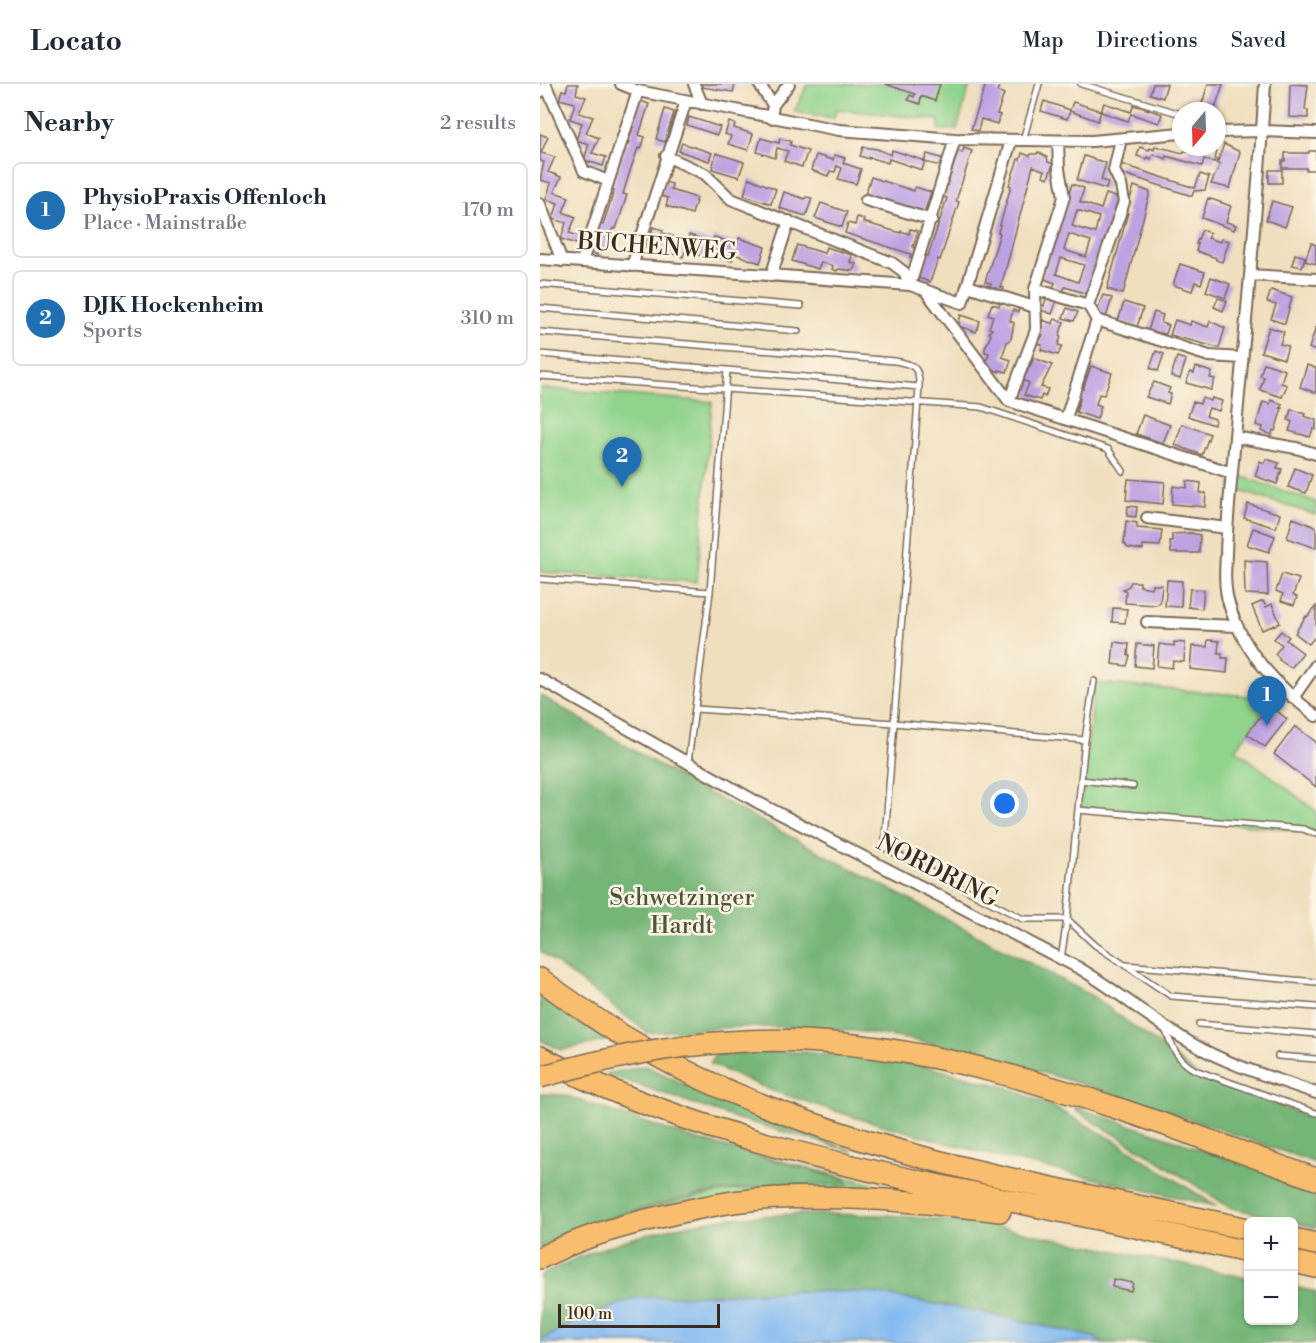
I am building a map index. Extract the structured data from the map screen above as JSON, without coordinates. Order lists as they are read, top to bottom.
{
  "streets": {
    "street": ["BUCHENWEG", "NORDRING"]
  },
  "parks": ["Schwetzinger Hardt"],
  "scale_bar": "100 m",
  "north": "bottom",
  "page": {
    "header": "Locato",
    "nav": ["Map", "Directions", "Saved"],
    "heading": ["Nearby", "2 results"],
    "list": [
      {
        "mark": "1",
        "name": "PhysioPraxis Offenloch",
        "note": "Place · Mainstraße",
        "value": "170 m"
      },
      {
        "mark": "2",
        "name": "DJK Hockenheim",
        "note": "Sports",
        "value": "310 m"
      }
    ],
    "pins": ["2", "1"],
    "map_buttons": ["+", "−"],
    "scale": "100 m"
  }
}
